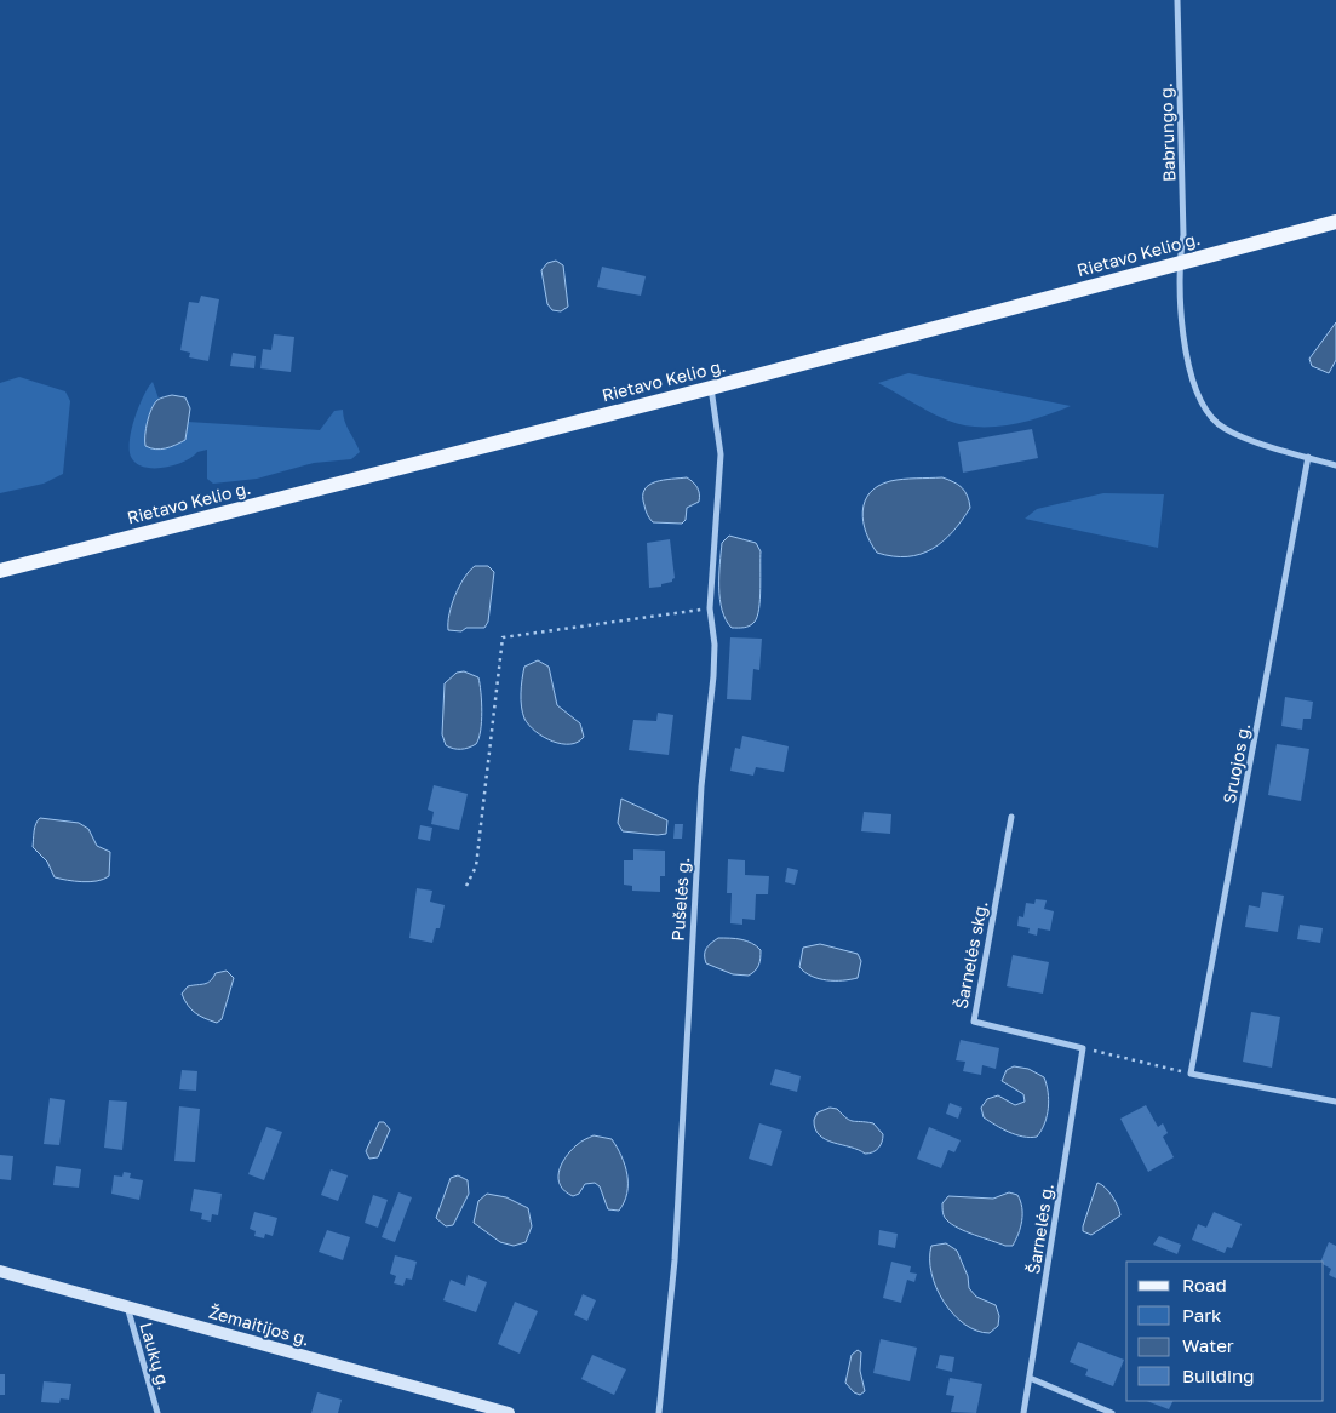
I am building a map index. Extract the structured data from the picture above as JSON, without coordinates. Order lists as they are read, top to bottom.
{
  "streets": {
    "main road": ["Rietavo Kelio g.", "Žemaitijos g."],
    "street": [
      "Babrungo g.",
      "Sruojos g.",
      "Pušelės g.",
      "Šarnelės skg.",
      "Šarnelės g.",
      "Laukų g."
    ]
  },
  "crossings": [
    ["Babrungo g.", "Rietavo Kelio g."],
    ["Babrungo g.", "Sruojos g."],
    ["Rietavo Kelio g.", "Pušelės g."],
    ["Šarnelės skg.", "Šarnelės g."],
    ["Žemaitijos g.", "Laukų g."]
  ],
  "legend": [
    "Road",
    "Park",
    "Water",
    "Building"
  ]
}
